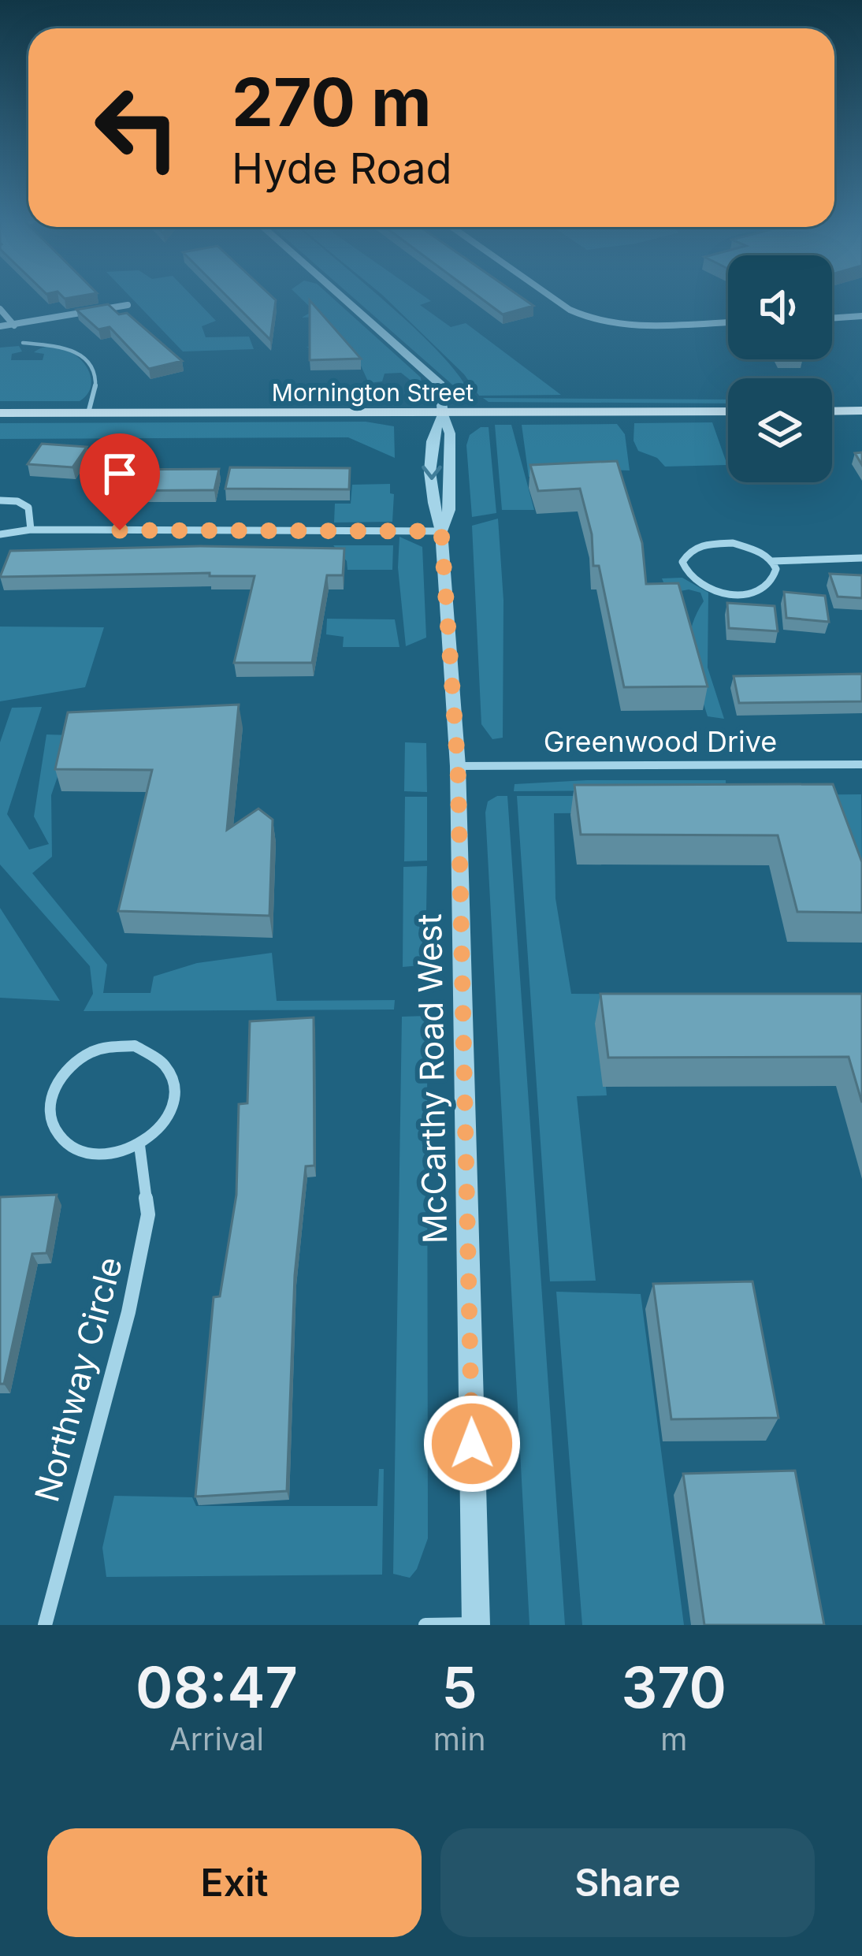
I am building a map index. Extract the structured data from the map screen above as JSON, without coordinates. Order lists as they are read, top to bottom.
{
  "streets": {
    "main road": ["Mornington Street"],
    "street": ["Greenwood Drive", "McCarthy Road West", "Northway Circle"]
  },
  "crossings": [
    ["Mornington Street", "McCarthy Road West"],
    ["Greenwood Drive", "McCarthy Road West"]
  ],
  "page": {
    "turn": ["270 m", "Hyde Road"],
    "eta": [
      "08:47",
      "Arrival",
      "5",
      "min",
      "370",
      "m"
    ],
    "buttons": ["Exit", "Share"]
  }
}
